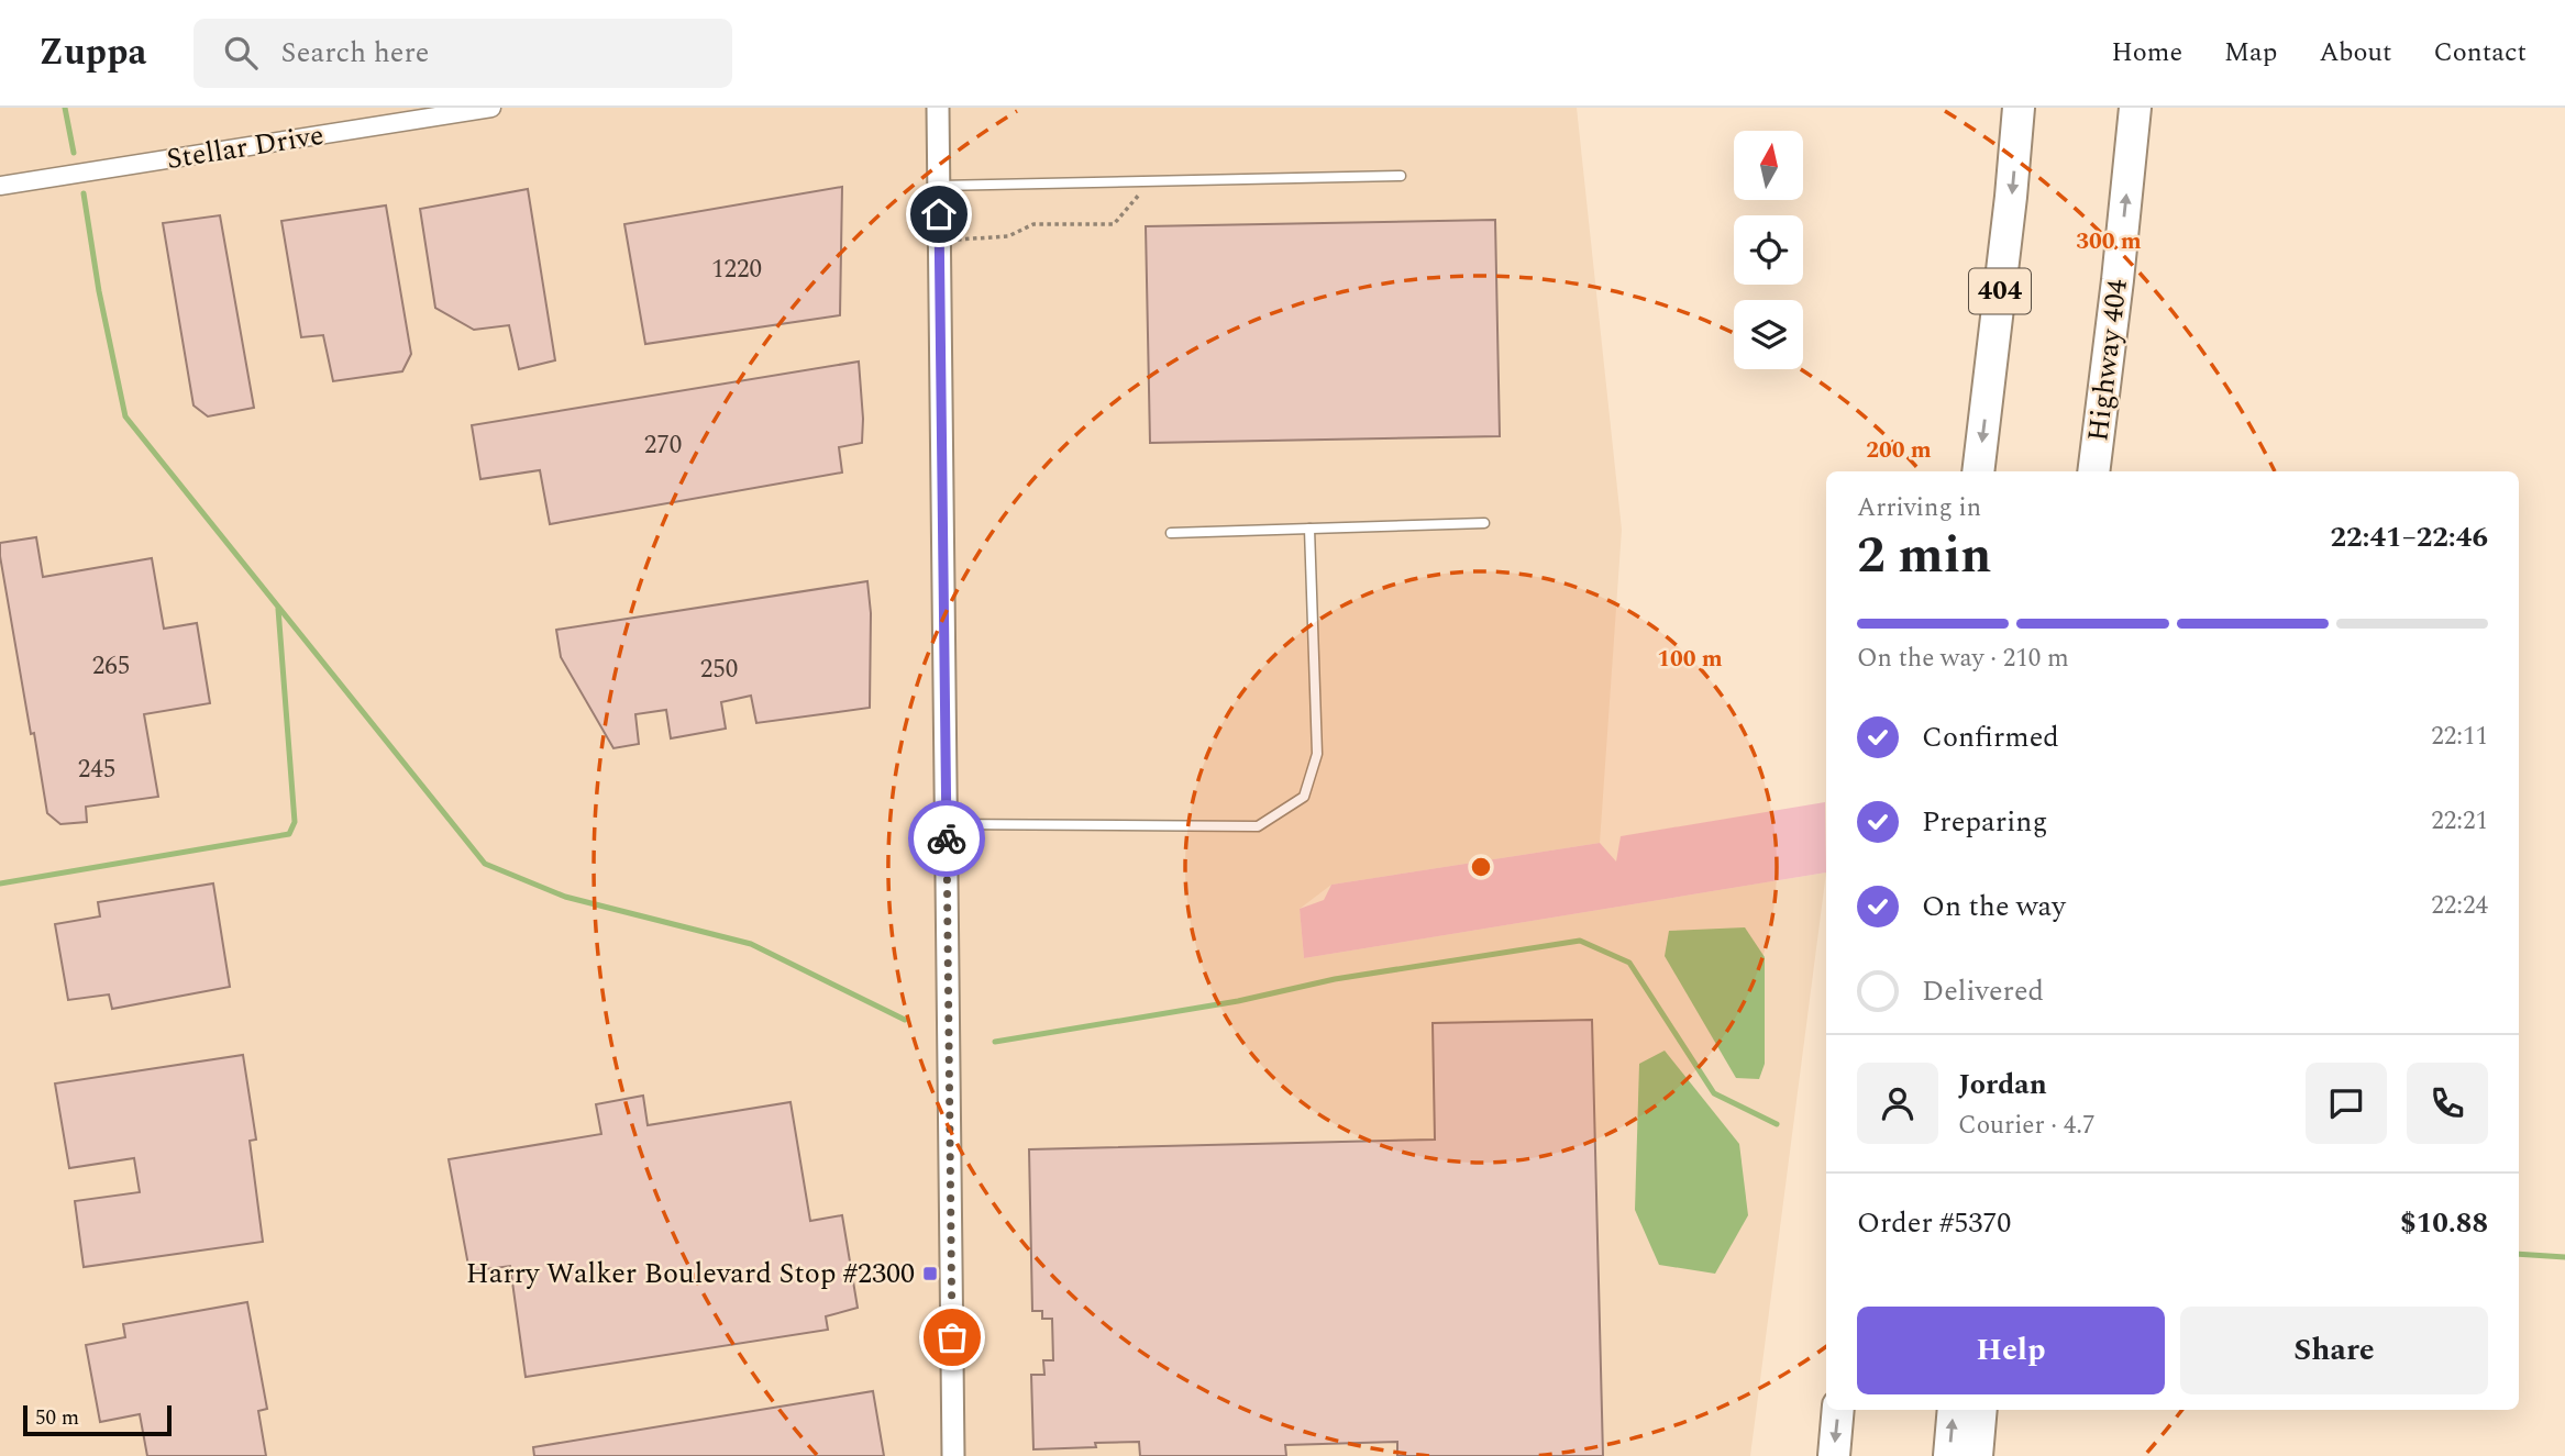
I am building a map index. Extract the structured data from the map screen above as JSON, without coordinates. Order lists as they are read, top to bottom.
{
  "streets": {
    "highway": ["404", "Highway 404"],
    "street": ["Stellar Drive"]
  },
  "places": {
    "transit": ["Harry Walker Boulevard Stop #2300"]
  },
  "house_numbers": [
    "1220",
    "270",
    "265",
    "250",
    "245"
  ],
  "scale_bar": "50 m",
  "north": "top",
  "page": {
    "header": "Zuppa",
    "search": "Search here",
    "nav": [
      "Home",
      "Map",
      "About",
      "Contact"
    ],
    "heading": ["2 min", "Arriving in", "22:41–22:46"],
    "panel": [
      "Jordan",
      "Courier · 4.7",
      "Order #5370",
      "$10.88"
    ],
    "bar": "On the way · 210 m",
    "list": [
      ["Confirmed", "22:11"],
      ["Preparing", "22:21"],
      ["On the way", "22:24"],
      "Delivered"
    ],
    "buttons": ["Help", "Share"],
    "scale": "50 m"
  },
  "rings": ["300 m", "200 m", "100 m"]
}
